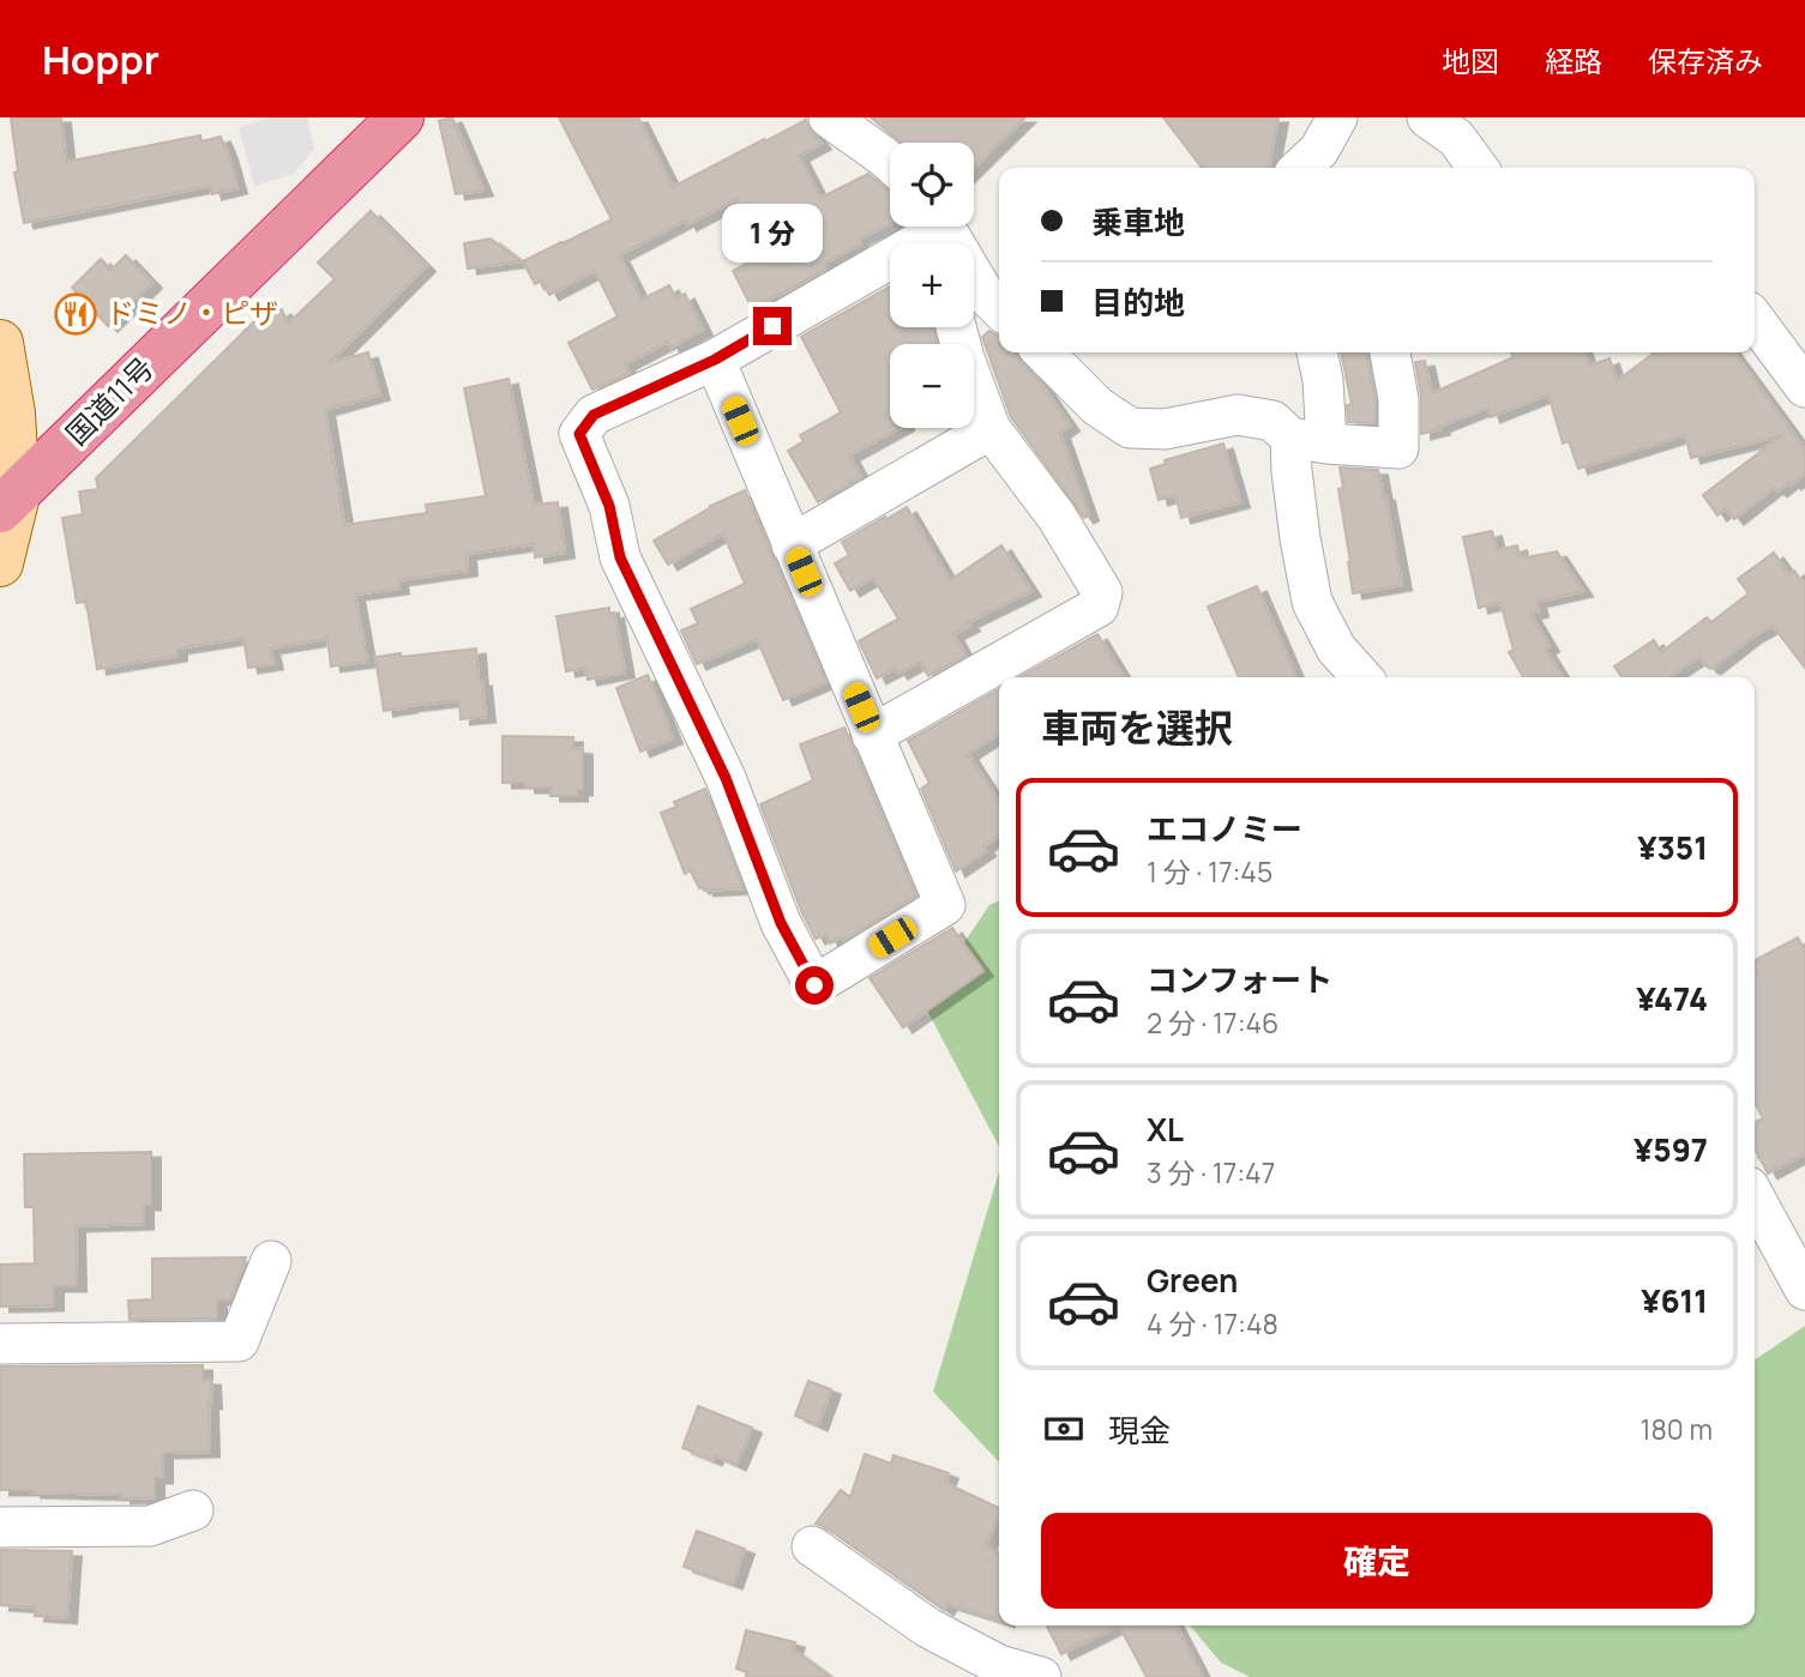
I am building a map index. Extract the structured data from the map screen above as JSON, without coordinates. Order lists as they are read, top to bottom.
{
  "streets": {
    "highway": ["国道11号"]
  },
  "places": {
    "restaurant": ["ドミノ・ピザ"]
  },
  "page": {
    "header": "Hoppr",
    "nav": ["地図", "経路", "保存済み"],
    "map_buttons": ["+", "−"],
    "banner": ["乗車地", "目的地"],
    "bubble": "1 分",
    "heading": "車両を選択",
    "list": [
      {
        "name": "エコノミー",
        "note": "1 分 · 17:45",
        "value": "¥351"
      },
      {
        "name": "コンフォート",
        "note": "2 分 · 17:46",
        "value": "¥474"
      },
      {
        "name": "XL",
        "note": "3 分 · 17:47",
        "value": "¥597"
      },
      {
        "name": "Green",
        "note": "4 分 · 17:48",
        "value": "¥611"
      }
    ],
    "pay": ["現金", "180 m"],
    "buttons": "確定"
  }
}
